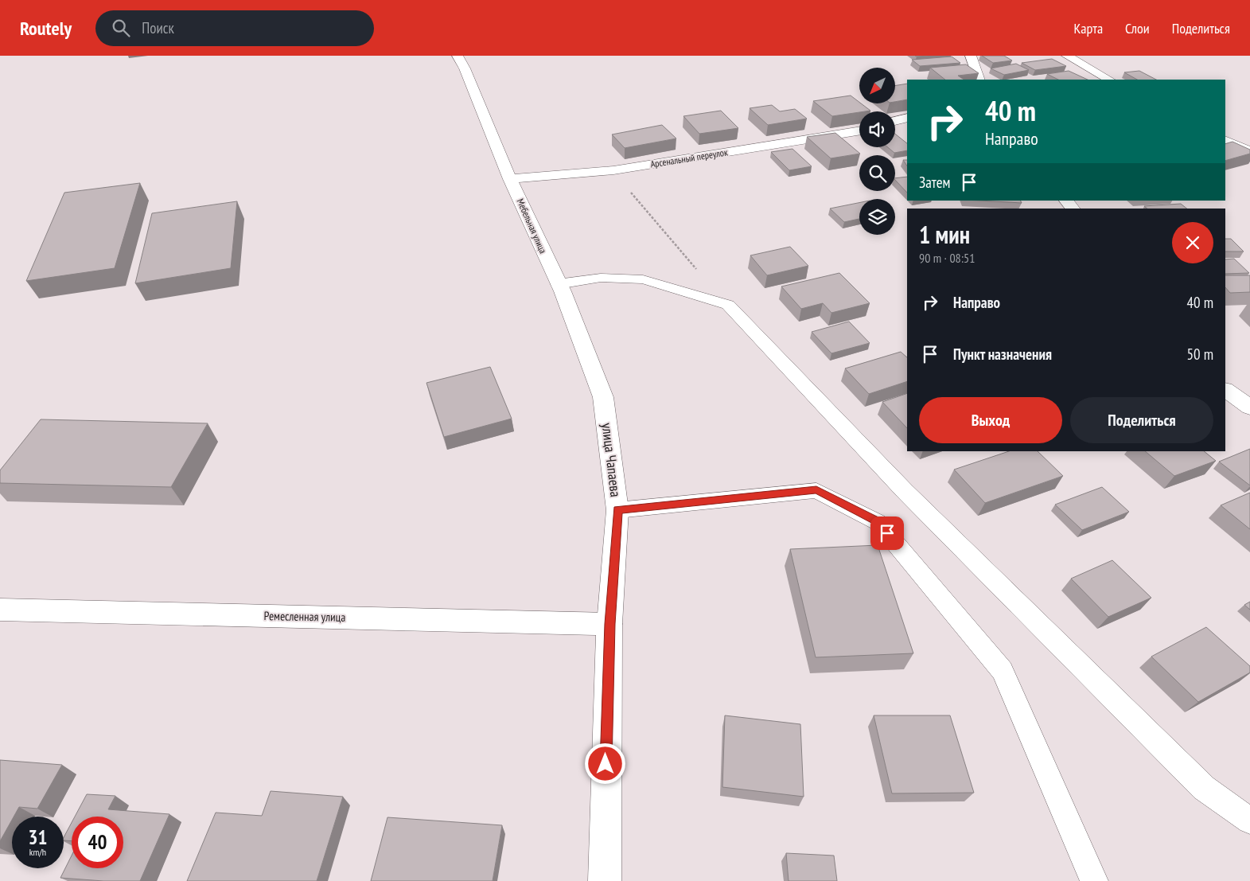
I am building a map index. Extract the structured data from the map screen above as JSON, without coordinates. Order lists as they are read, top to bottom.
{
  "streets": {
    "street": [
      "Арсенальный переулок",
      "Мебельная улица",
      "улица Чапаева",
      "Ремесленная улица"
    ]
  },
  "crossings": [
    ["Арсенальный переулок", "Мебельная улица"],
    ["Мебельная улица", "улица Чапаева"],
    ["улица Чапаева", "Ремесленная улица"]
  ],
  "north": "bottom left",
  "page": {
    "header": "Routely",
    "search": "Поиск",
    "nav": ["Карта", "Слои", "Поделиться"],
    "turn": ["40 m", "Направо"],
    "then": "Затем",
    "heading": ["1 мин", "90 m · 08:51"],
    "list": [
      {
        "name": "Направо",
        "value": "40 m"
      },
      {
        "name": "Пункт назначения",
        "value": "50 m"
      }
    ],
    "buttons": ["Выход", "Поделиться"],
    "speed": "31 km/h",
    "limit": "40"
  }
}
